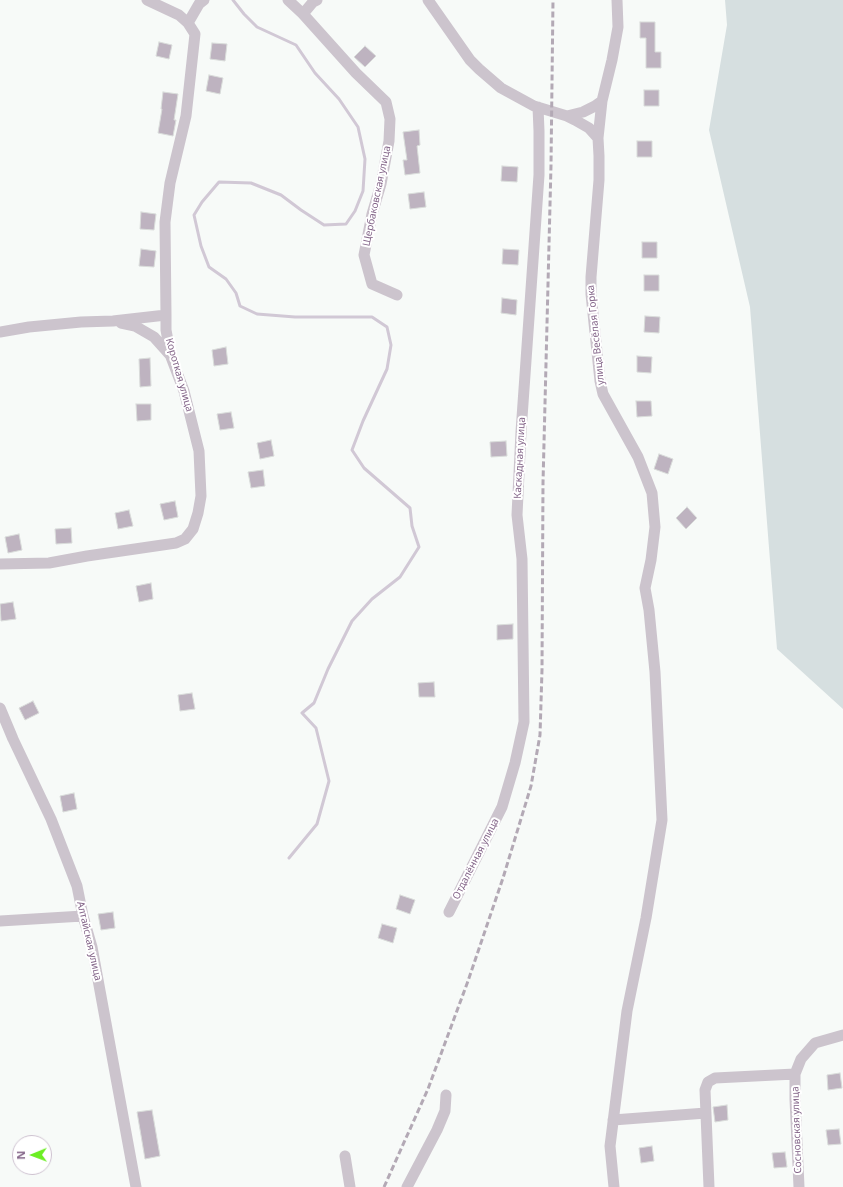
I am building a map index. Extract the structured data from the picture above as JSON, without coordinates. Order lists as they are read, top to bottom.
{
  "streets": {
    "street": [
      "Щербаковская улица",
      "улица Весёлая Горка",
      "Короткая улица",
      "Каскадная улица",
      "Отдалённая улица",
      "Алтайская улица",
      "Сосновская улица"
    ]
  },
  "crossings": [
    ["Каскадная улица", "Отдалённая улица"]
  ],
  "north": "left"
}
